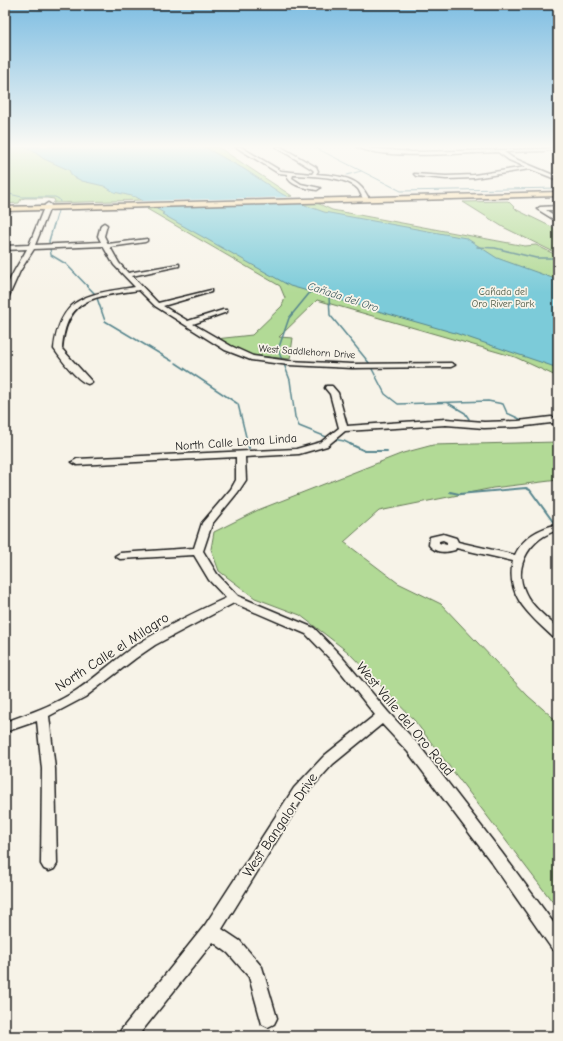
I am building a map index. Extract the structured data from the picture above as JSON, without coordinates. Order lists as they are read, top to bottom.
{
  "streets": {
    "street": [
      "West Saddlehorn Drive",
      "North Calle Loma Linda",
      "North Calle el Milagro",
      "West Valle del Oro Road",
      "West Bangalor Drive"
    ]
  },
  "crossings": [
    ["North Calle el Milagro", "West Valle del Oro Road"],
    ["West Valle del Oro Road", "West Bangalor Drive"]
  ],
  "water": ["Cañada del Oro"],
  "parks": ["Cañada del Oro River Park"]
}
